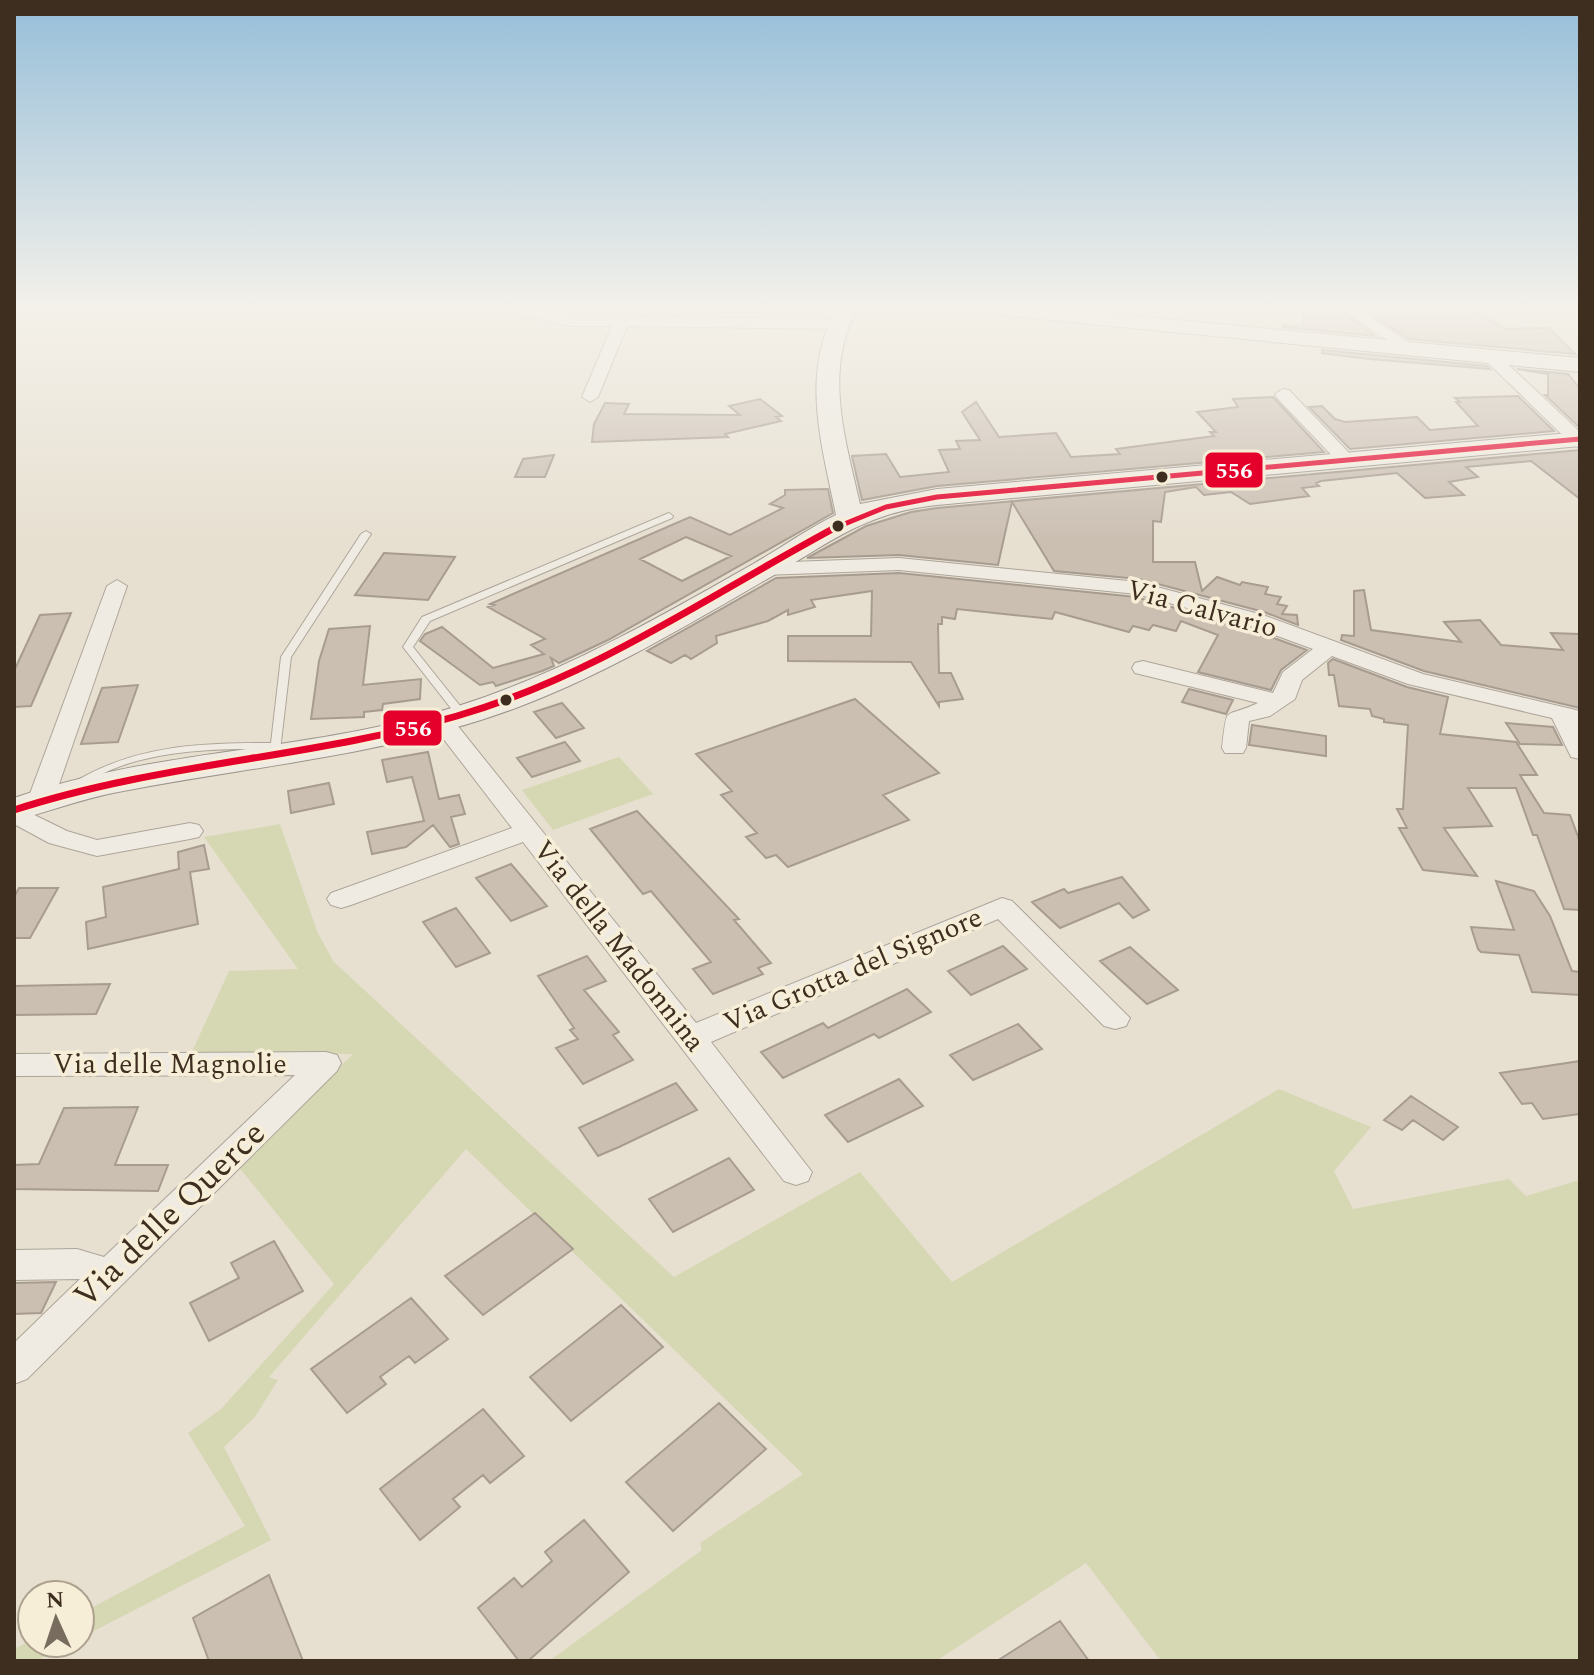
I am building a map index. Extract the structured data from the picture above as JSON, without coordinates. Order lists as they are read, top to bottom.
{
  "streets": {
    "street": [
      "Via Calvario",
      "Via della Madonnina",
      "Via Grotta del Signore",
      "Via delle Magnolie",
      "Via delle Querce"
    ]
  },
  "crossings": [
    ["Via della Madonnina", "Via Grotta del Signore"],
    ["Via delle Magnolie", "Via delle Querce"]
  ],
  "lines": ["transit line 556"],
  "north": "top"
}
